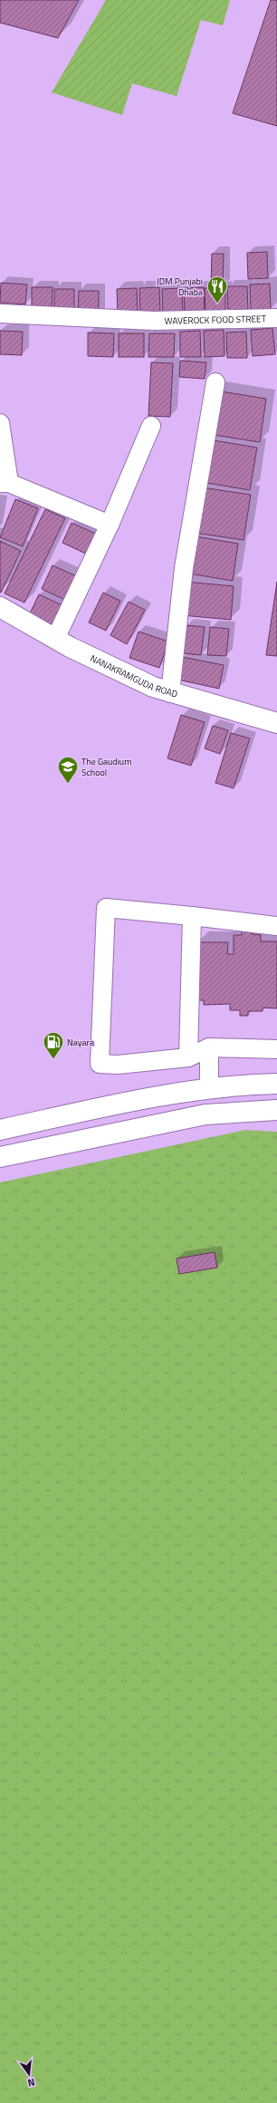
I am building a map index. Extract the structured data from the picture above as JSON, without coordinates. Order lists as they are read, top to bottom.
{
  "streets": {
    "main road": ["NANAKRAMGUDA ROAD"],
    "street": ["WAVEROCK FOOD STREET"]
  },
  "places": {
    "restaurant": ["JDM Punjabi Dhaba"],
    "school or university": ["The Gaudium School"],
    "fuel station": ["Nayara"]
  },
  "north": "bottom"
}
